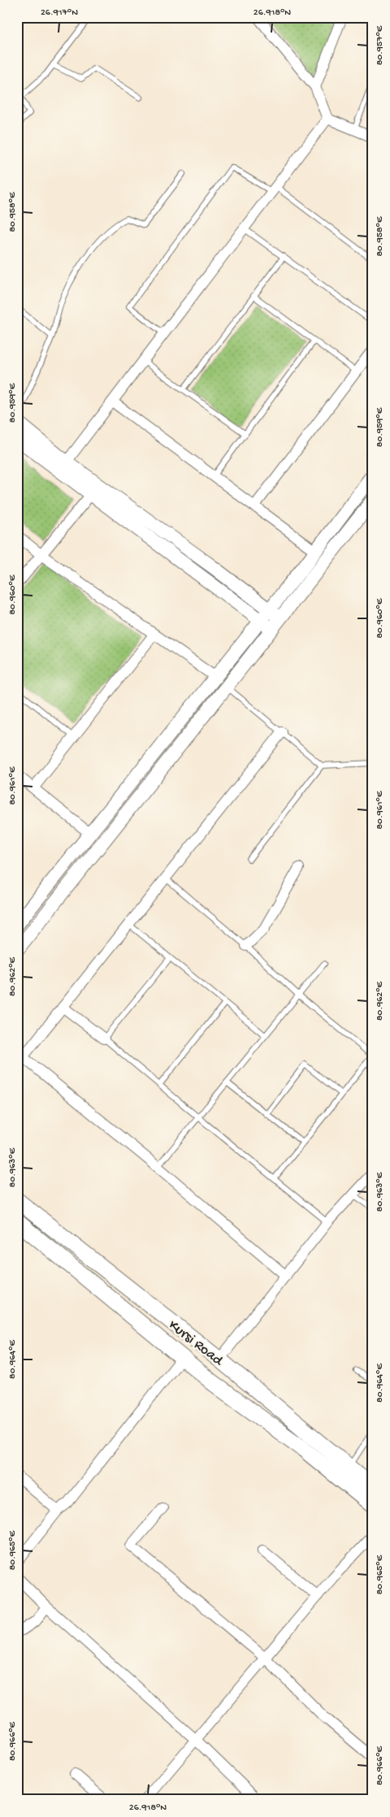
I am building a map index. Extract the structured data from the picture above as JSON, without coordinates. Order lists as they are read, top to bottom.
{
  "streets": {
    "main road": ["Kursi Road"]
  },
  "coordinates": [
    "26.917°N",
    "26.918°N",
    "80.957°E",
    "80.958°E",
    "80.959°E",
    "80.960°E",
    "80.961°E",
    "80.962°E",
    "80.963°E",
    "80.964°E",
    "80.965°E",
    "80.966°E"
  ]
}
